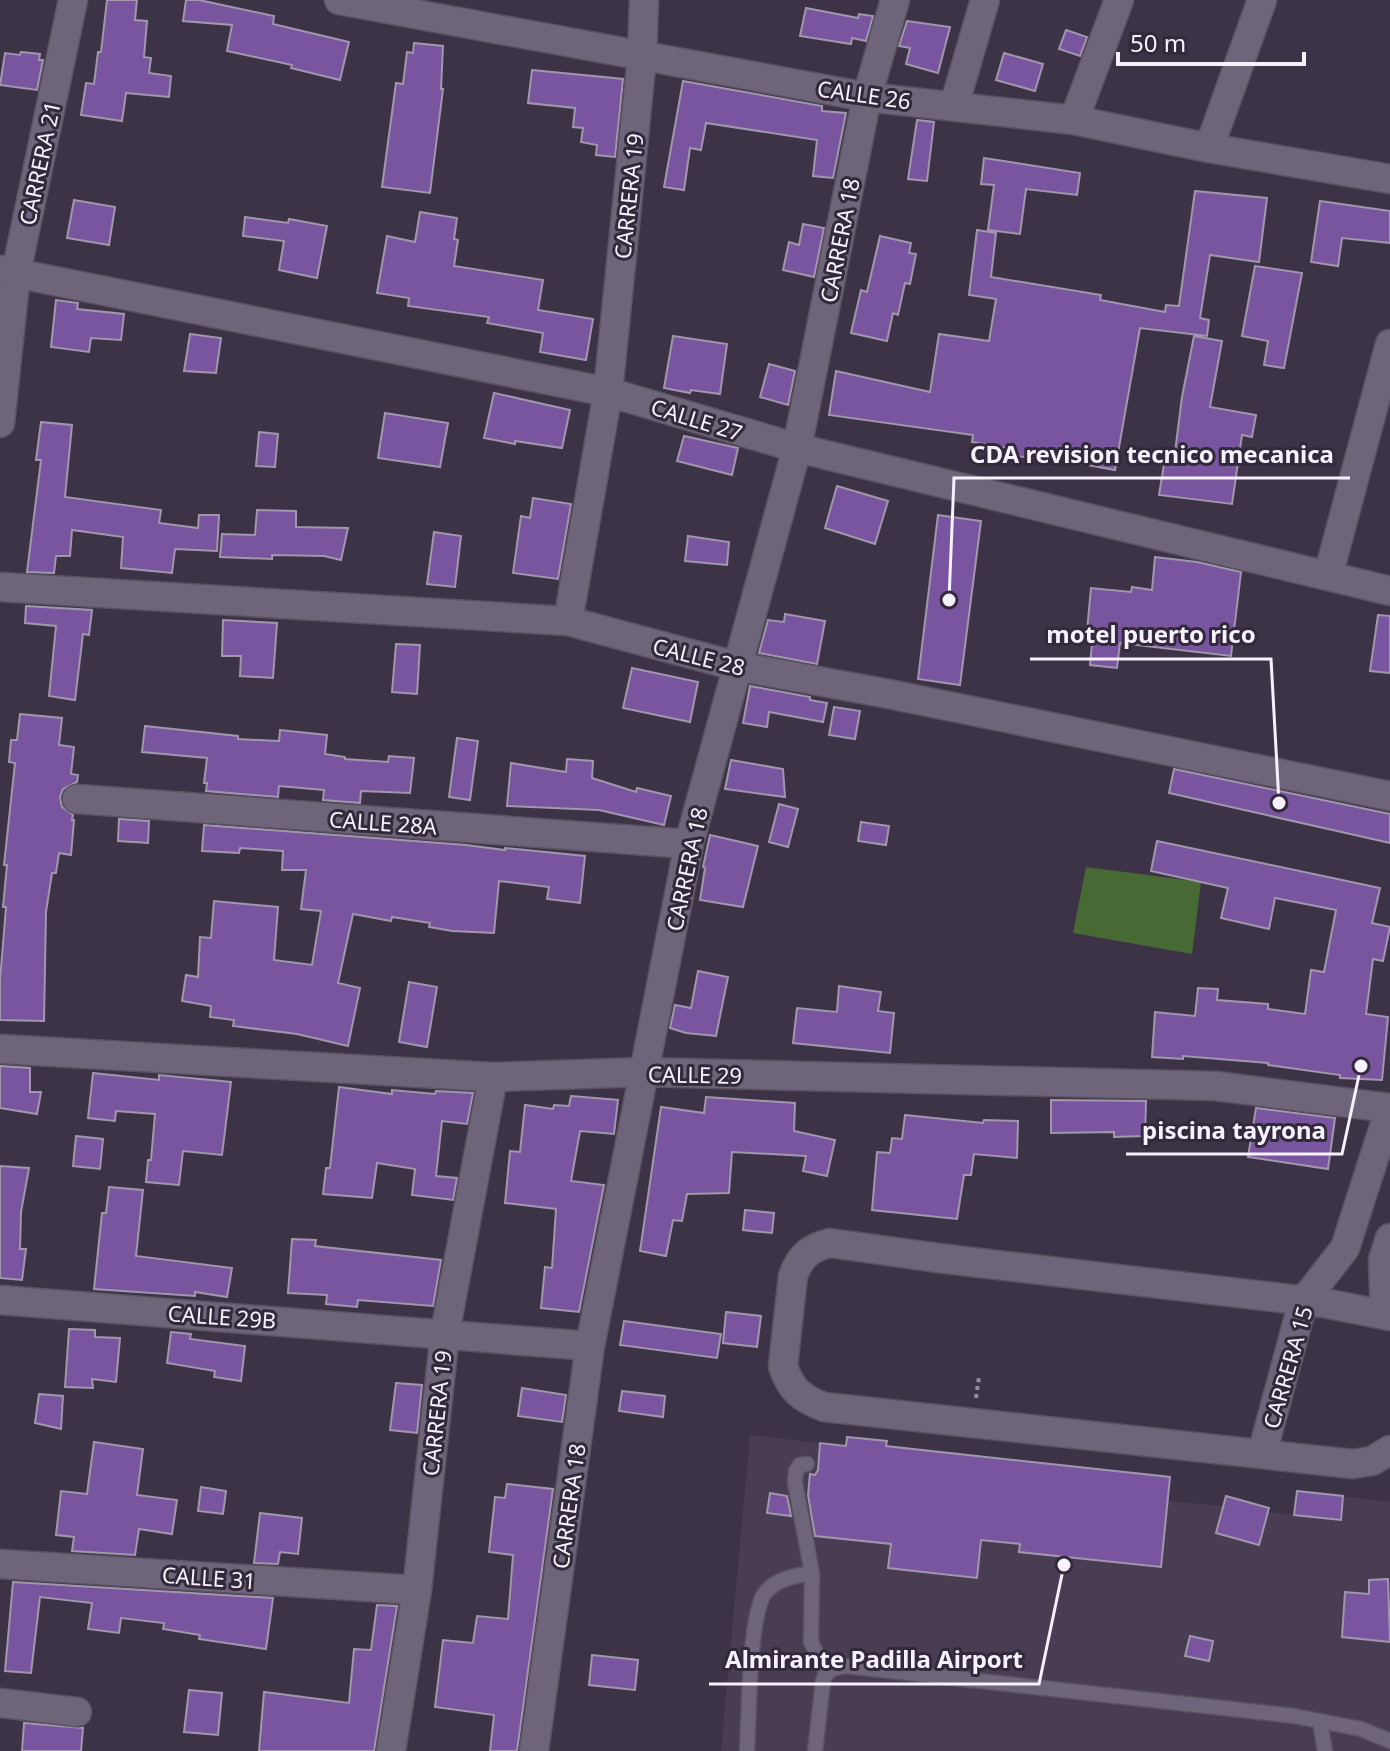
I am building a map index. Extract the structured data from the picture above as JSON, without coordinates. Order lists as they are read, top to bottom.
{
  "streets": {
    "street": [
      "CALLE 26",
      "CARRERA 21",
      "CARRERA 19",
      "CARRERA 18",
      "CALLE 27",
      "CALLE 28",
      "CALLE 28A",
      "CALLE 29",
      "CALLE 29B",
      "CARRERA 15",
      "CALLE 31"
    ]
  },
  "crossings": [
    ["CALLE 26", "CARRERA 19"],
    ["CALLE 26", "CARRERA 18"],
    ["CARRERA 21", "CALLE 27"],
    ["CARRERA 19", "CALLE 27"],
    ["CARRERA 19", "CALLE 28"],
    ["CARRERA 19", "CALLE 29"],
    ["CARRERA 19", "CALLE 29B"],
    ["CARRERA 19", "CALLE 31"],
    ["CARRERA 18", "CALLE 27"],
    ["CARRERA 18", "CALLE 28"],
    ["CARRERA 18", "CALLE 28A"],
    ["CARRERA 18", "CALLE 29"],
    ["CARRERA 18", "CALLE 29B"],
    ["CALLE 29", "CARRERA 15"]
  ],
  "places": [
    "CDA revision tecnico mecanica",
    "motel puerto rico",
    "piscina tayrona",
    "Almirante Padilla Airport"
  ],
  "scale_bar": "50 m"
}
